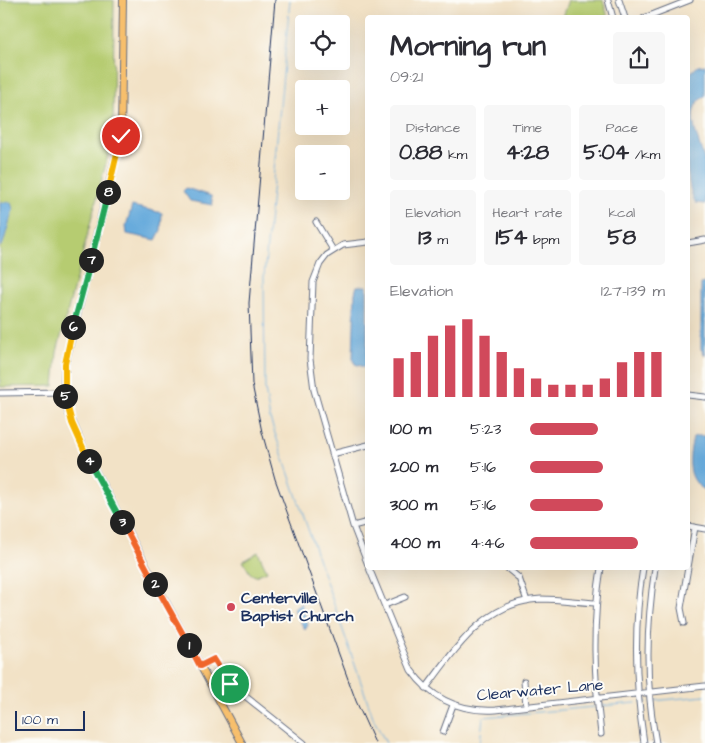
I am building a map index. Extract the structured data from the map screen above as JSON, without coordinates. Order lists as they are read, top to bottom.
{
  "streets": {
    "street": ["Clearwater Lane"]
  },
  "places": ["Centerville Baptist Church"],
  "scale_bar": "100 m",
  "page": {
    "map_buttons": ["+", "−"],
    "heading": ["Morning run", "09:21"],
    "stats": [
      ["Distance", "0.88 km"],
      ["Time", "4:28"],
      ["Pace", "5:04 /km"],
      ["Elevation", "13 m"],
      ["Heart rate", "154 bpm"],
      ["kcal", "58"]
    ],
    "pins": [
      "8",
      "7",
      "6",
      "5",
      "4",
      "3",
      "2",
      "1"
    ],
    "chart": ["Elevation", "127–139 m"],
    "list": [
      {
        "name": "100 m",
        "note": "5:23"
      },
      {
        "name": "200 m",
        "note": "5:16"
      },
      {
        "name": "300 m",
        "note": "5:16"
      },
      {
        "name": "400 m",
        "note": "4:46"
      }
    ],
    "scale": "100 m"
  }
}
